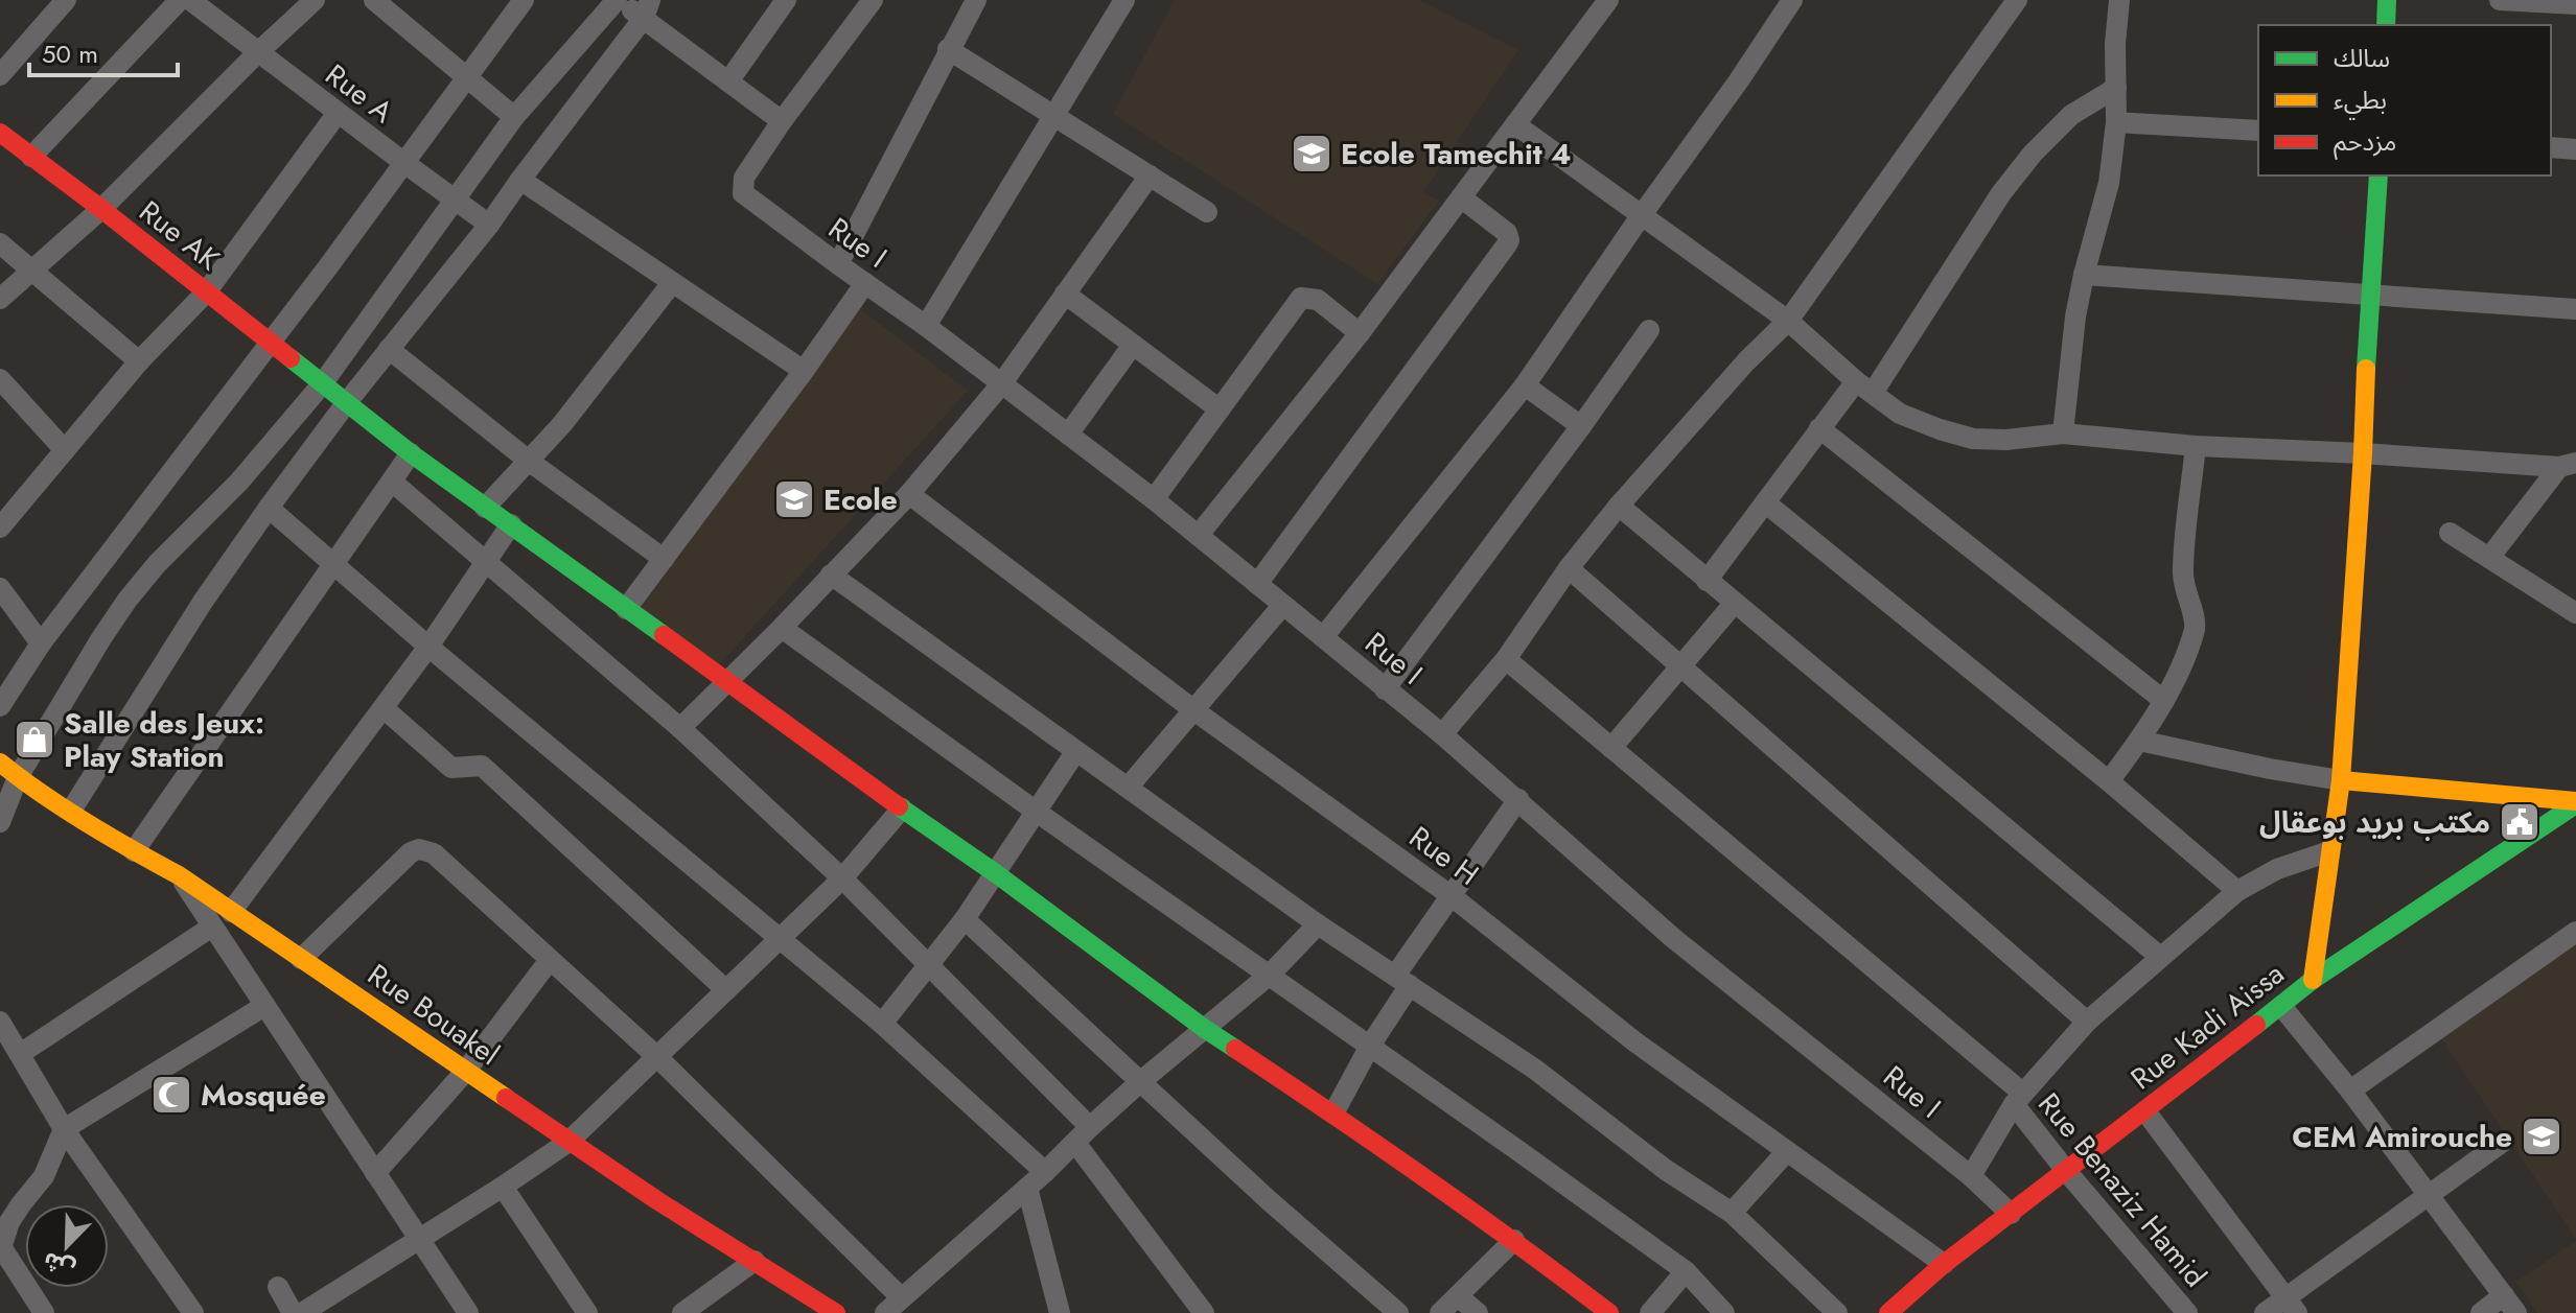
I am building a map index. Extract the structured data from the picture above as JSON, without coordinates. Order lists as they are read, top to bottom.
{
  "streets": {
    "main road": ["Rue AK", "Rue Bouakel", "Rue Kadi Aissa"],
    "street": [
      "Rue A",
      "Rue I",
      "Rue H",
      "Rue Benaziz Hamid"
    ]
  },
  "crossings": [
    ["Rue I", "Rue Kadi Aissa"],
    ["Rue H", "Rue Kadi Aissa"],
    ["Rue Kadi Aissa", "Rue Benaziz Hamid"]
  ],
  "places": {
    "school or university": ["Ecole Tamechit 4", "Ecole", "CEM Amirouche"],
    "shop": ["Salle des Jeux: Play Station"],
    "public building": ["مكتب بريد بوعقال"],
    "mosque": ["Mosquée"]
  },
  "legend": ["سالك", "بطيء", "مزدحم"],
  "scale_bar": "50 m",
  "north": "bottom left"
}
